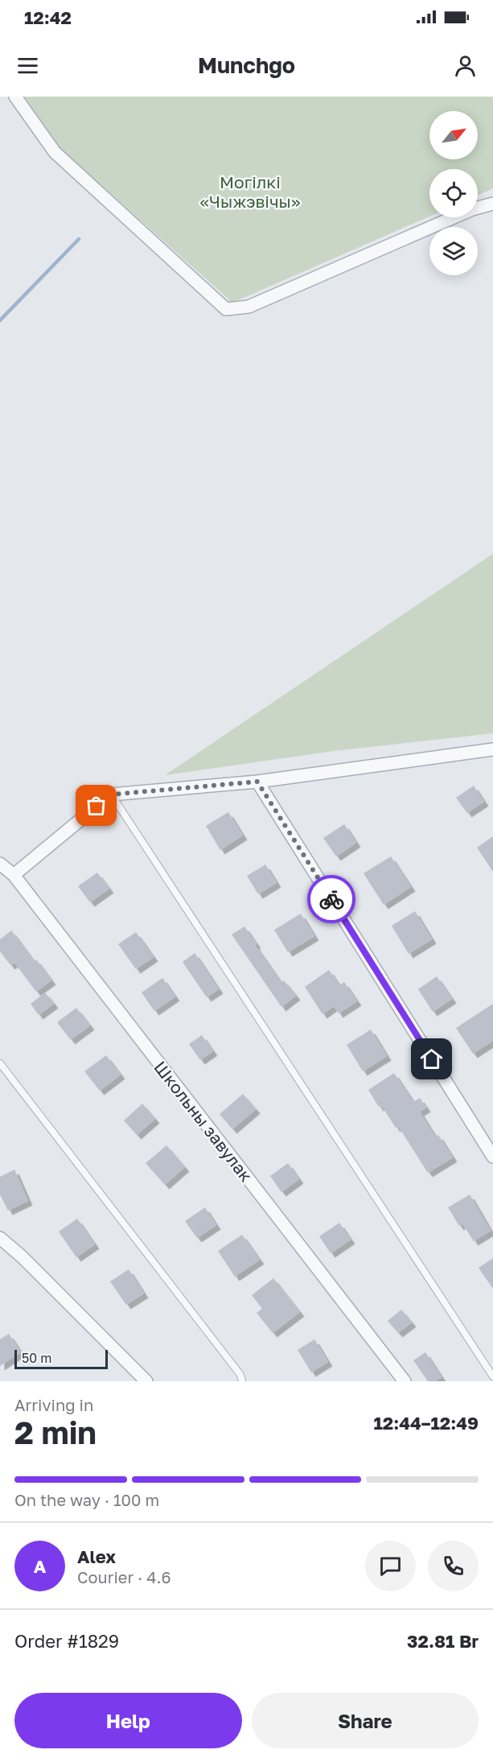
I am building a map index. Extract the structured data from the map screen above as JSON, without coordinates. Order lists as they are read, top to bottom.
{
  "streets": {
    "street": ["Школьны завулак"]
  },
  "parks": ["Могілкі «Чыжэвічы»"],
  "scale_bar": "50 m",
  "north": "top right",
  "page": {
    "status": "12:42",
    "header": "Munchgo",
    "scale": "50 m",
    "heading": ["2 min", "Arriving in", "12:44–12:49"],
    "panel": [
      "Alex",
      "Courier · 4.6",
      "Order #1829",
      "32.81 Br"
    ],
    "bar": "On the way · 100 m",
    "round": "A",
    "buttons": ["Help", "Share"]
  }
}
